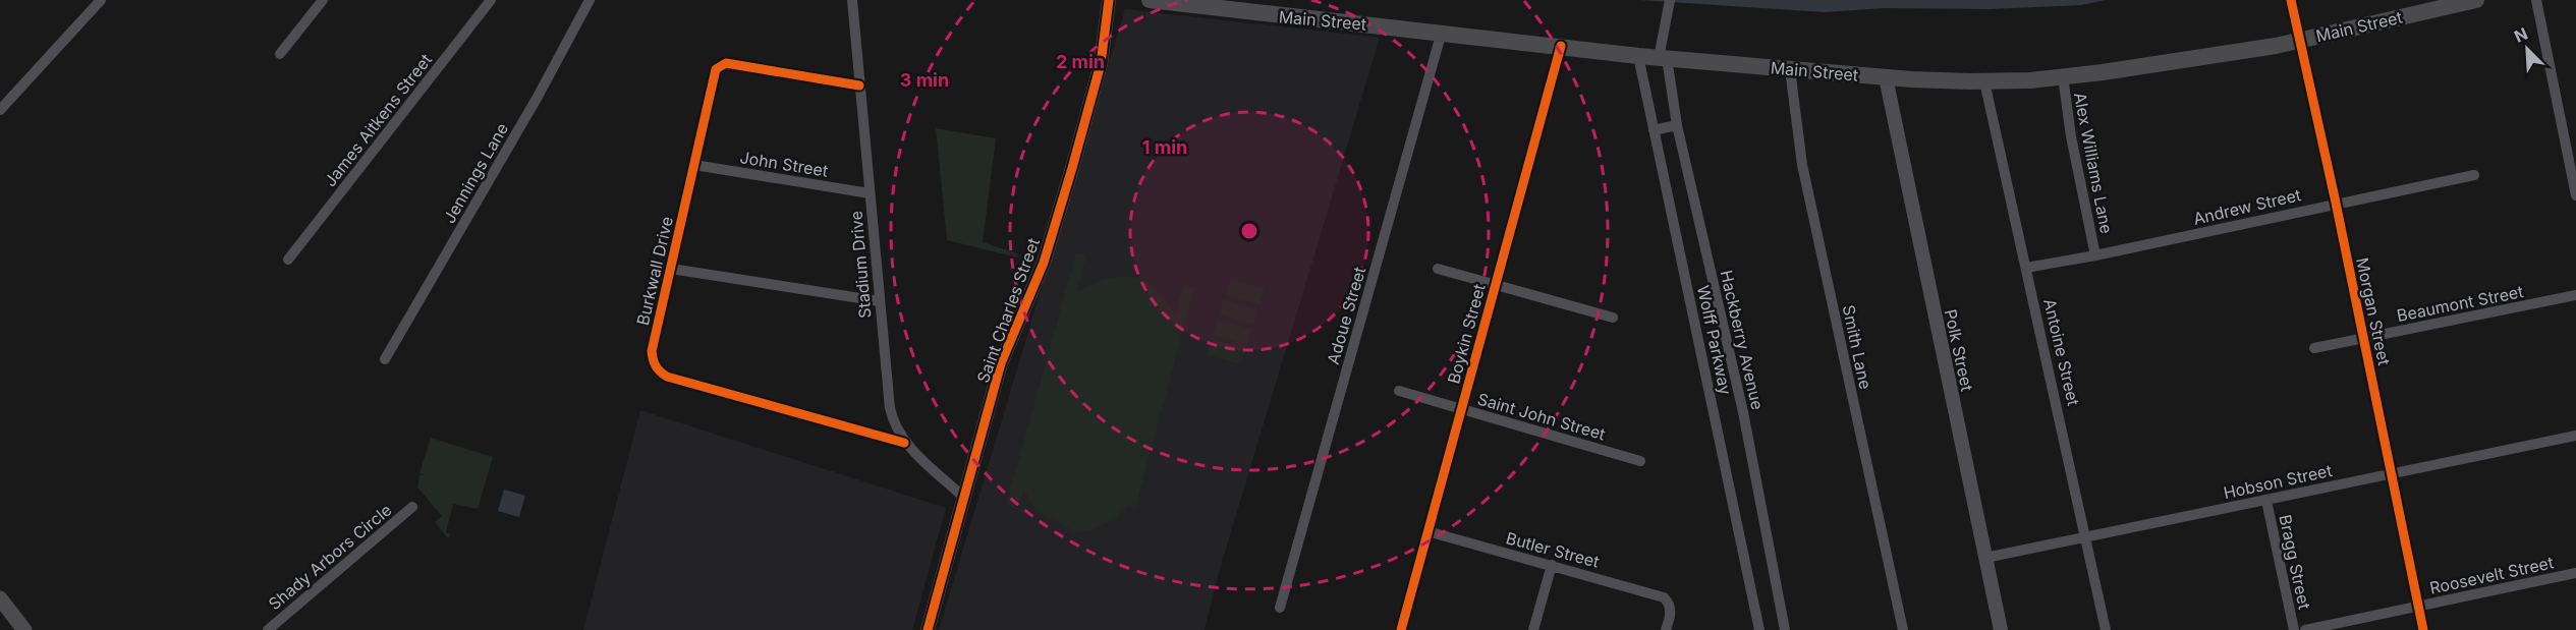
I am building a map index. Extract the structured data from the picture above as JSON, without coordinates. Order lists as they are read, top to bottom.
{
  "streets": {
    "main road": ["Main Street"],
    "street": [
      "James Aitkens Street",
      "Alex Williams Lane",
      "John Street",
      "Jennings Lane",
      "Andrew Street",
      "Stadium Drive",
      "Burkwall Drive",
      "Beaumont Street",
      "Saint Charles Street",
      "Morgan Street",
      "Adoue Street",
      "Boykin Street",
      "Wolff Parkway",
      "Hackberry Avenue",
      "Smith Lane",
      "Polk Street",
      "Antoine Street",
      "Saint John Street",
      "Hobson Street",
      "Butler Street",
      "Shady Arbors Circle",
      "Bragg Street",
      "Roosevelt Street"
    ]
  },
  "crossings": [
    ["Main Street", "Alex Williams Lane"],
    ["Main Street", "Morgan Street"],
    ["Main Street", "Adoue Street"],
    ["Main Street", "Boykin Street"],
    ["Main Street", "Wolff Parkway"],
    ["Main Street", "Hackberry Avenue"],
    ["Main Street", "Smith Lane"],
    ["Main Street", "Polk Street"],
    ["Main Street", "Antoine Street"],
    ["Alex Williams Lane", "Andrew Street"],
    ["John Street", "Stadium Drive"],
    ["John Street", "Burkwall Drive"],
    ["Andrew Street", "Morgan Street"],
    ["Andrew Street", "Antoine Street"],
    ["Stadium Drive", "Burkwall Drive"],
    ["Stadium Drive", "Saint Charles Street"],
    ["Beaumont Street", "Morgan Street"],
    ["Morgan Street", "Hobson Street"],
    ["Morgan Street", "Roosevelt Street"],
    ["Boykin Street", "Saint John Street"],
    ["Boykin Street", "Butler Street"],
    ["Polk Street", "Hobson Street"],
    ["Antoine Street", "Hobson Street"],
    ["Hobson Street", "Bragg Street"]
  ],
  "north": "top left",
  "rings": ["2 min", "3 min", "1 min"]
}
